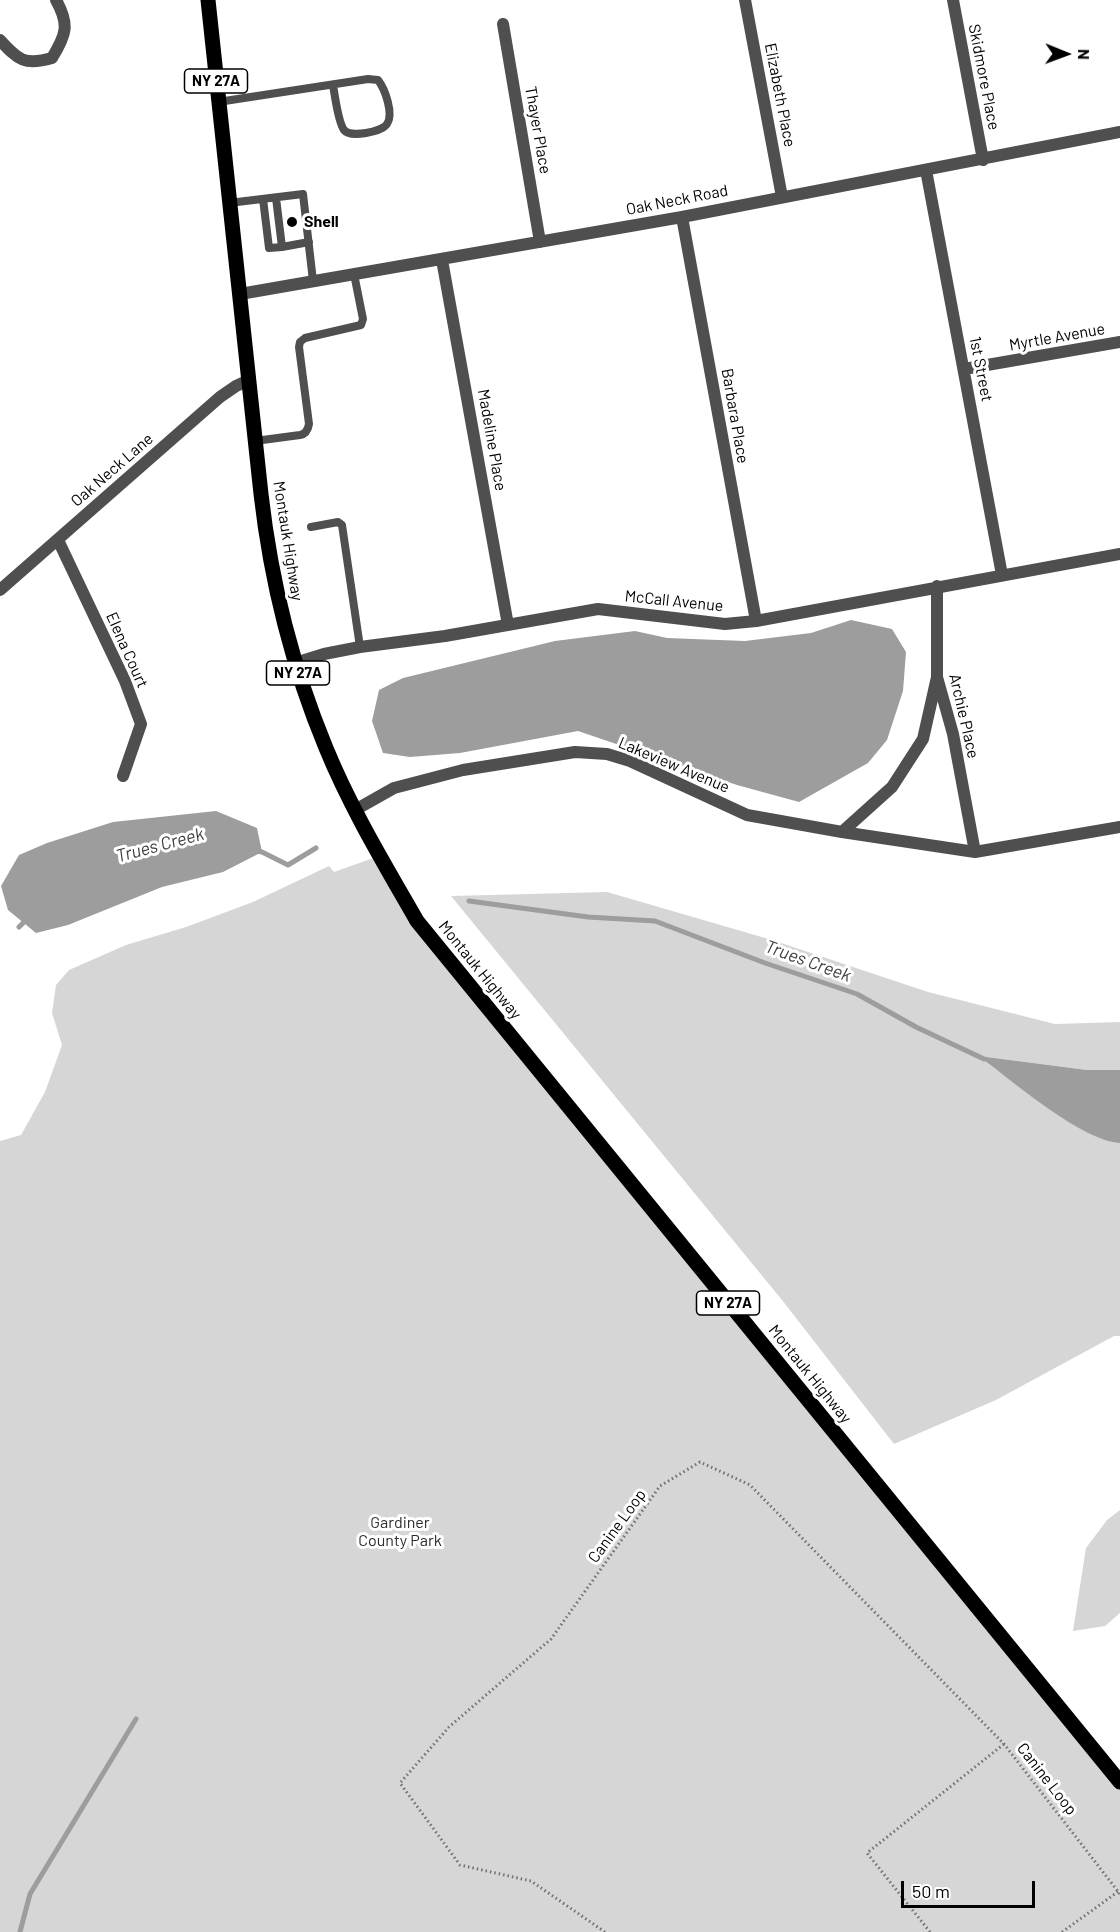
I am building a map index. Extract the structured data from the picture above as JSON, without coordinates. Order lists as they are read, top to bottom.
{
  "streets": {
    "main road": ["NY 27A", "Montauk Highway"],
    "street": [
      "Skidmore Place",
      "Elizabeth Place",
      "Thayer Place",
      "Oak Neck Road",
      "Myrtle Avenue",
      "1st Street",
      "Barbara Place",
      "Madeline Place",
      "Oak Neck Lane",
      "McCall Avenue",
      "Elena Court",
      "Archie Place",
      "Lakeview Avenue"
    ],
    "path": ["Canine Loop"]
  },
  "crossings": [
    ["Skidmore Place", "Oak Neck Road"],
    ["Elizabeth Place", "Oak Neck Road"],
    ["Thayer Place", "Oak Neck Road"],
    ["Oak Neck Road", "1st Street"],
    ["Oak Neck Road", "Barbara Place"],
    ["Oak Neck Road", "Madeline Place"],
    ["Oak Neck Road", "Montauk Highway"],
    ["Myrtle Avenue", "1st Street"],
    ["1st Street", "McCall Avenue"],
    ["Barbara Place", "McCall Avenue"],
    ["Madeline Place", "McCall Avenue"],
    ["Oak Neck Lane", "Montauk Highway"],
    ["Oak Neck Lane", "Elena Court"],
    ["Montauk Highway", "McCall Avenue"],
    ["Montauk Highway", "Lakeview Avenue"],
    ["McCall Avenue", "Archie Place"],
    ["Archie Place", "Lakeview Avenue"]
  ],
  "water": ["Trues Creek"],
  "parks": ["Gardiner County Park"],
  "places": ["Shell"],
  "scale_bar": "50 m",
  "north": "right"
}
